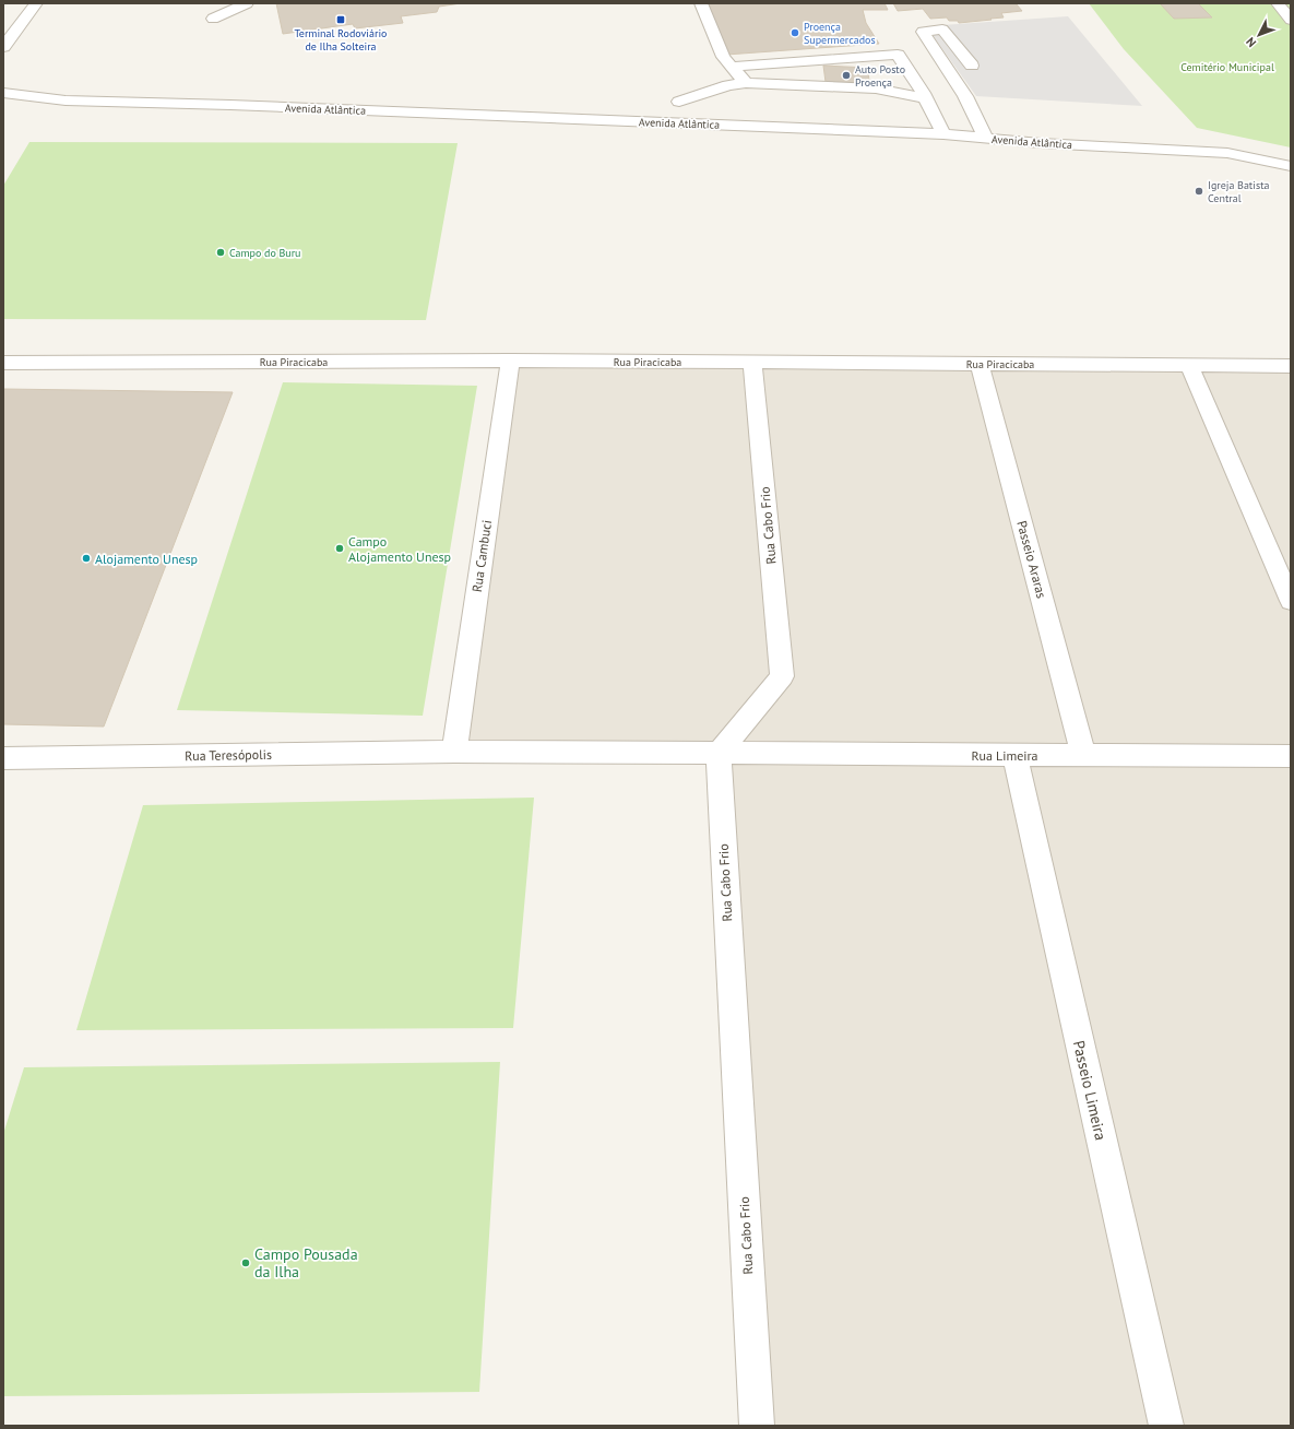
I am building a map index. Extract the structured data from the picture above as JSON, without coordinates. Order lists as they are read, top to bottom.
{
  "streets": {
    "street": [
      "Avenida Atlântica",
      "Rua Piracicaba",
      "Rua Cabo Frio",
      "Rua Cambuci",
      "Passeio Araras",
      "Rua Teresópolis",
      "Rua Limeira",
      "Passeio Limeira"
    ]
  },
  "crossings": [
    ["Rua Piracicaba", "Rua Cabo Frio"],
    ["Rua Piracicaba", "Rua Cambuci"],
    ["Rua Piracicaba", "Passeio Araras"],
    ["Rua Cabo Frio", "Rua Teresópolis"],
    ["Rua Cabo Frio", "Rua Limeira"],
    ["Rua Cambuci", "Rua Teresópolis"],
    ["Passeio Araras", "Rua Limeira"],
    ["Rua Teresópolis", "Rua Limeira"],
    ["Rua Limeira", "Passeio Limeira"]
  ],
  "parks": ["Cemitério Municipal"],
  "places": {
    "transit": ["Terminal Rodoviário de Ilha Solteira"],
    "other": [
      "Proença Supermercados",
      "Auto Posto Proença",
      "Igreja Batista Central",
      "Campo do Buru",
      "Campo Alojamento Unesp",
      "Alojamento Unesp",
      "Campo Pousada da Ilha"
    ]
  },
  "north": "bottom left"
}
